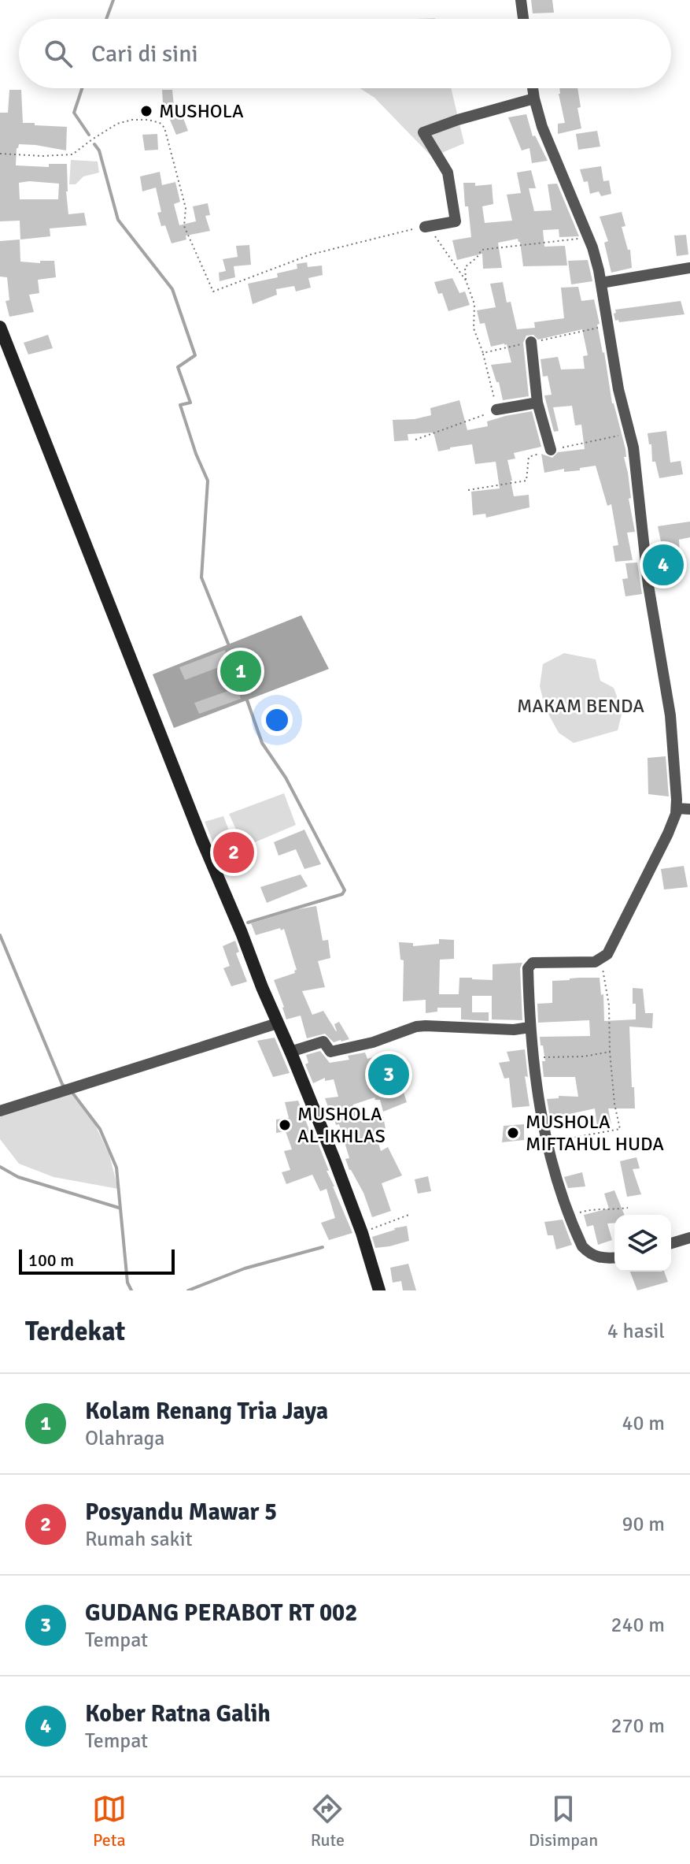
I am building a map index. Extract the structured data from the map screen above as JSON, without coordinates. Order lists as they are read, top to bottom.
{
  "parks": ["MAKAM BENDA"],
  "places": ["MUSHOLA", "MUSHOLA AL-IKHLAS", "MUSHOLA MIFTAHUL HUDA"],
  "scale_bar": "100 m",
  "page": {
    "search": "Cari di sini",
    "pins": [
      "4",
      "1",
      "2",
      "3"
    ],
    "scale": "100 m",
    "heading": ["Terdekat", "4 hasil"],
    "list": [
      {
        "mark": "1",
        "name": "Kolam Renang Tria Jaya",
        "note": "Olahraga",
        "value": "40 m"
      },
      {
        "mark": "2",
        "name": "Posyandu Mawar 5",
        "note": "Rumah sakit",
        "value": "90 m"
      },
      {
        "mark": "3",
        "name": "GUDANG PERABOT RT 002",
        "note": "Tempat",
        "value": "240 m"
      },
      {
        "mark": "4",
        "name": "Kober Ratna Galih",
        "note": "Tempat",
        "value": "270 m"
      }
    ],
    "nav": ["Peta", "Rute", "Disimpan"]
  }
}
